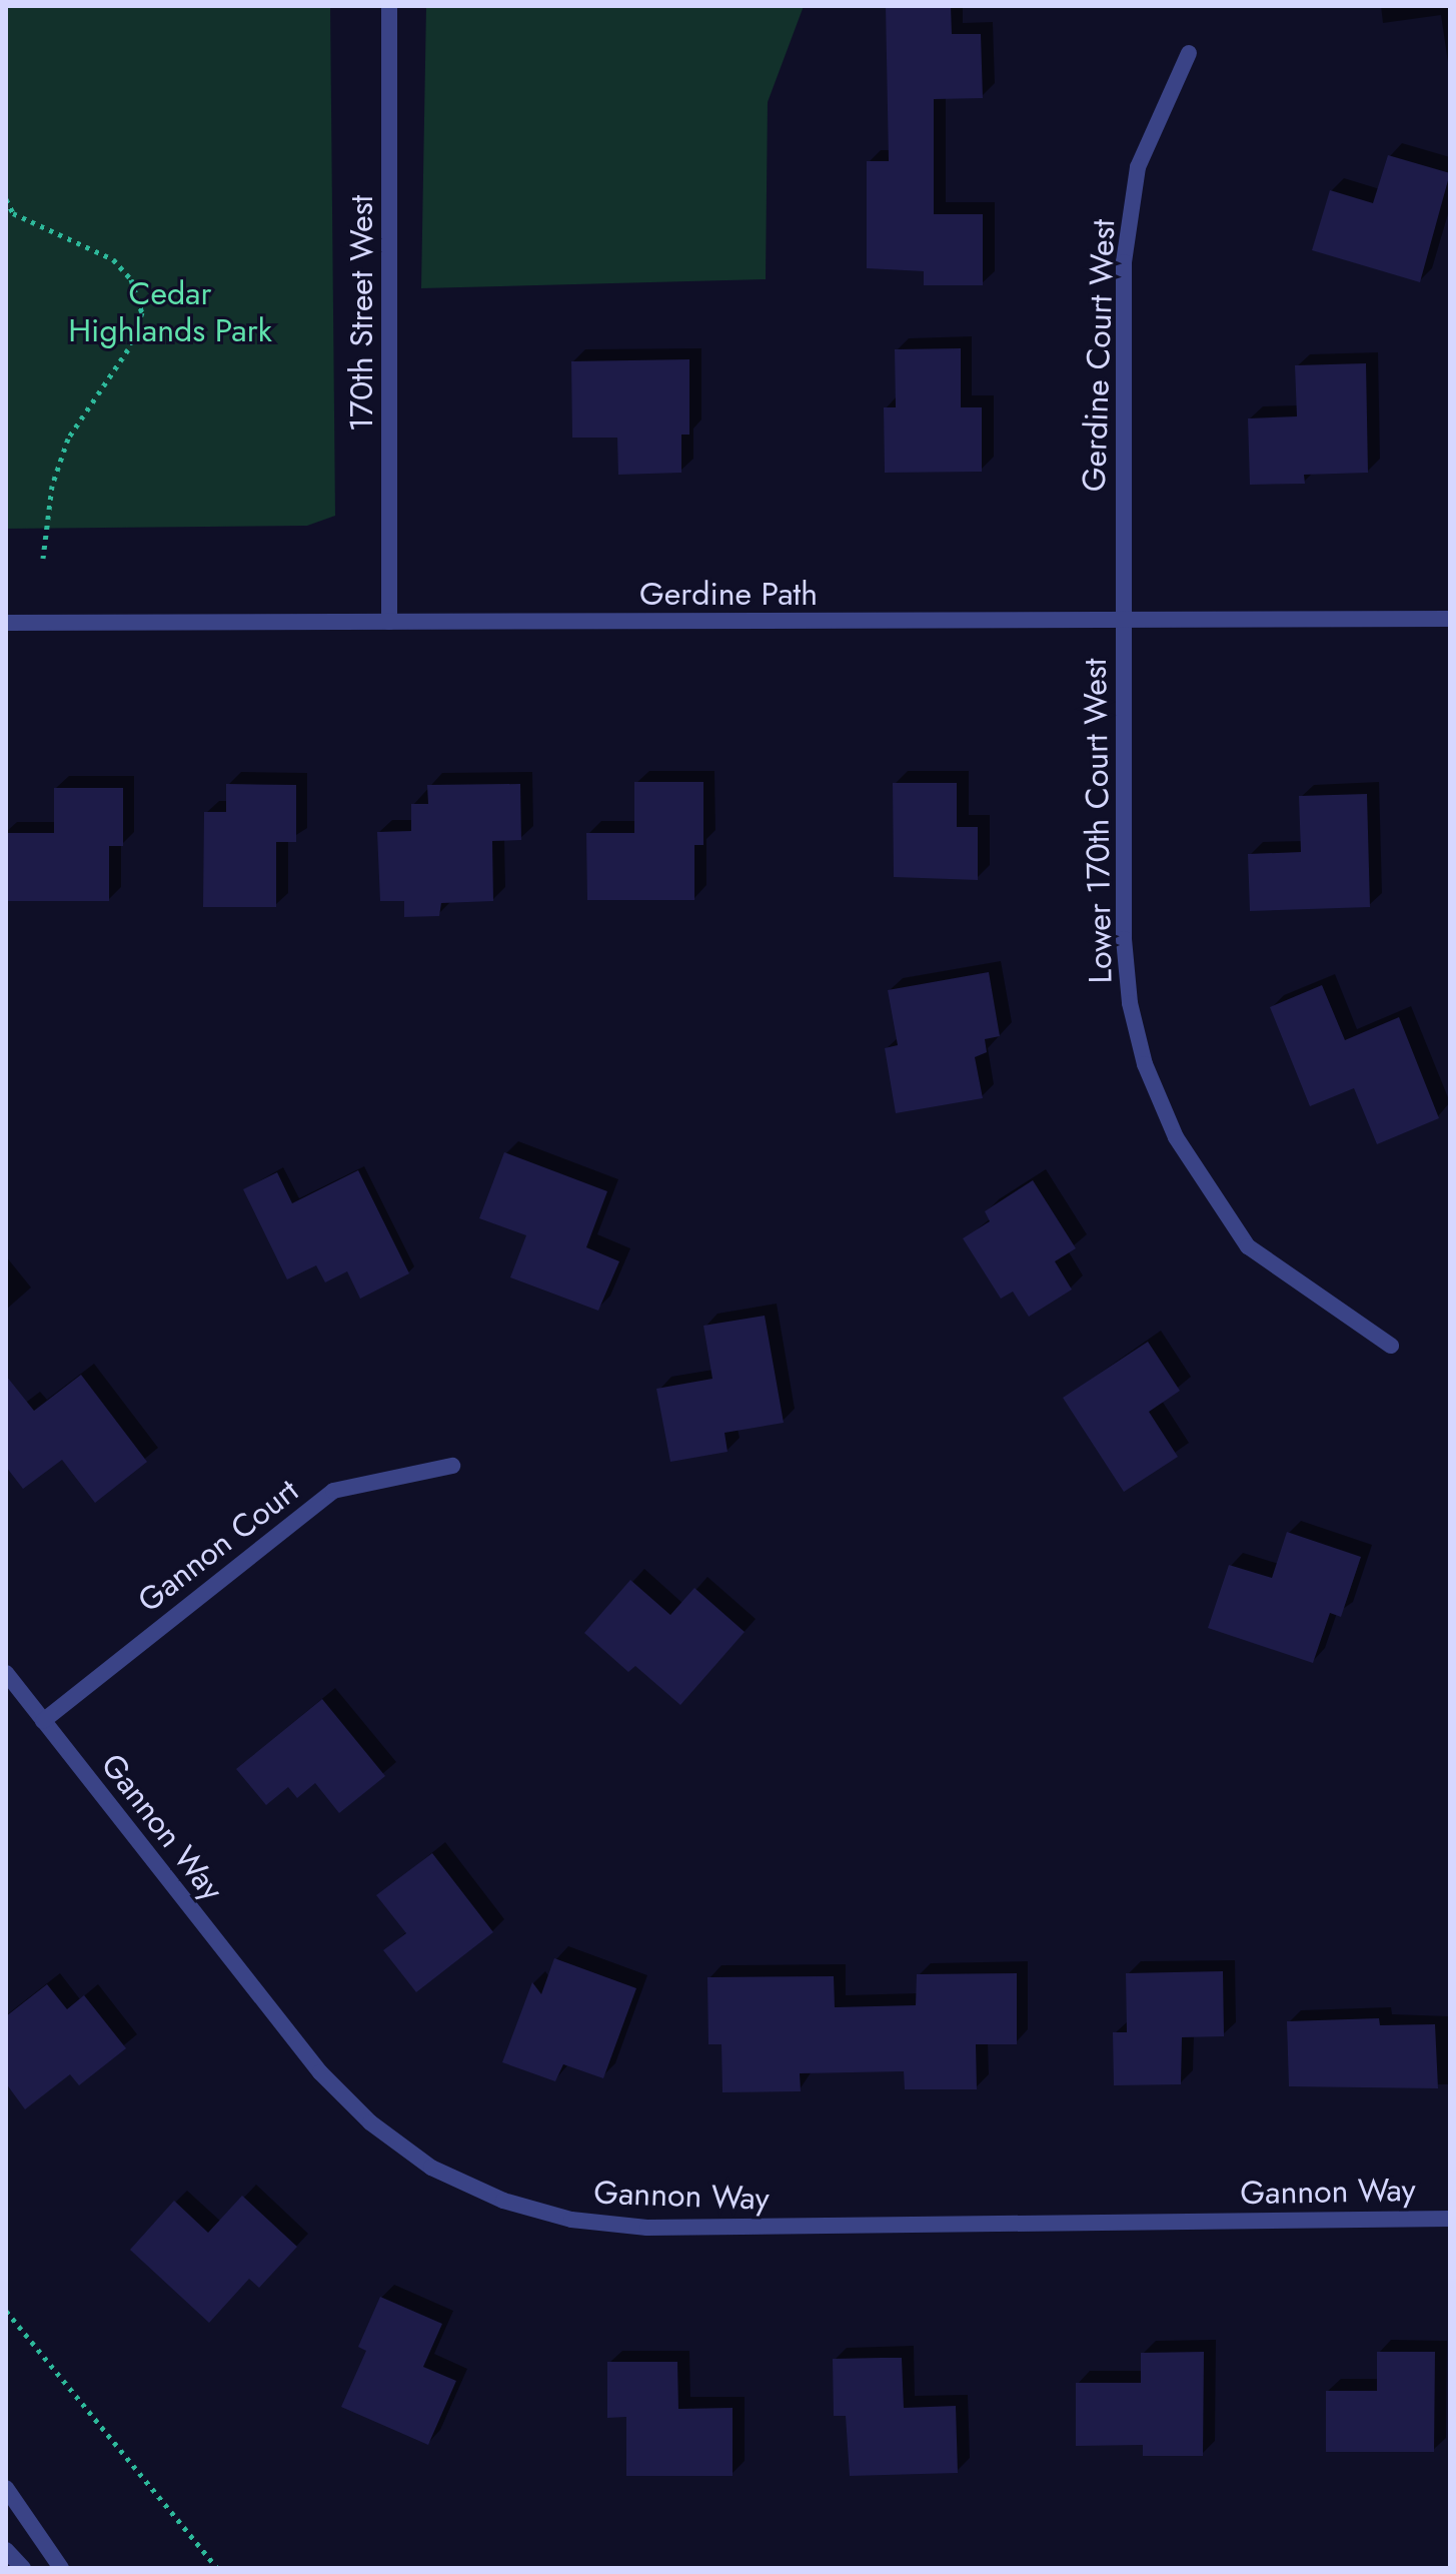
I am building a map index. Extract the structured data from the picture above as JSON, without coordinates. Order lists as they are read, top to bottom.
{
  "streets": {
    "street": [
      "170th Street West",
      "Gerdine Court West",
      "Gerdine Path",
      "Lower 170th Court West",
      "Gannon Court",
      "Gannon Way"
    ]
  },
  "crossings": [
    ["170th Street West", "Gerdine Path"],
    ["Gerdine Court West", "Gerdine Path"],
    ["Gerdine Court West", "Lower 170th Court West"],
    ["Gerdine Path", "Lower 170th Court West"],
    ["Gannon Court", "Gannon Way"]
  ],
  "parks": ["Cedar Highlands Park"]
}
